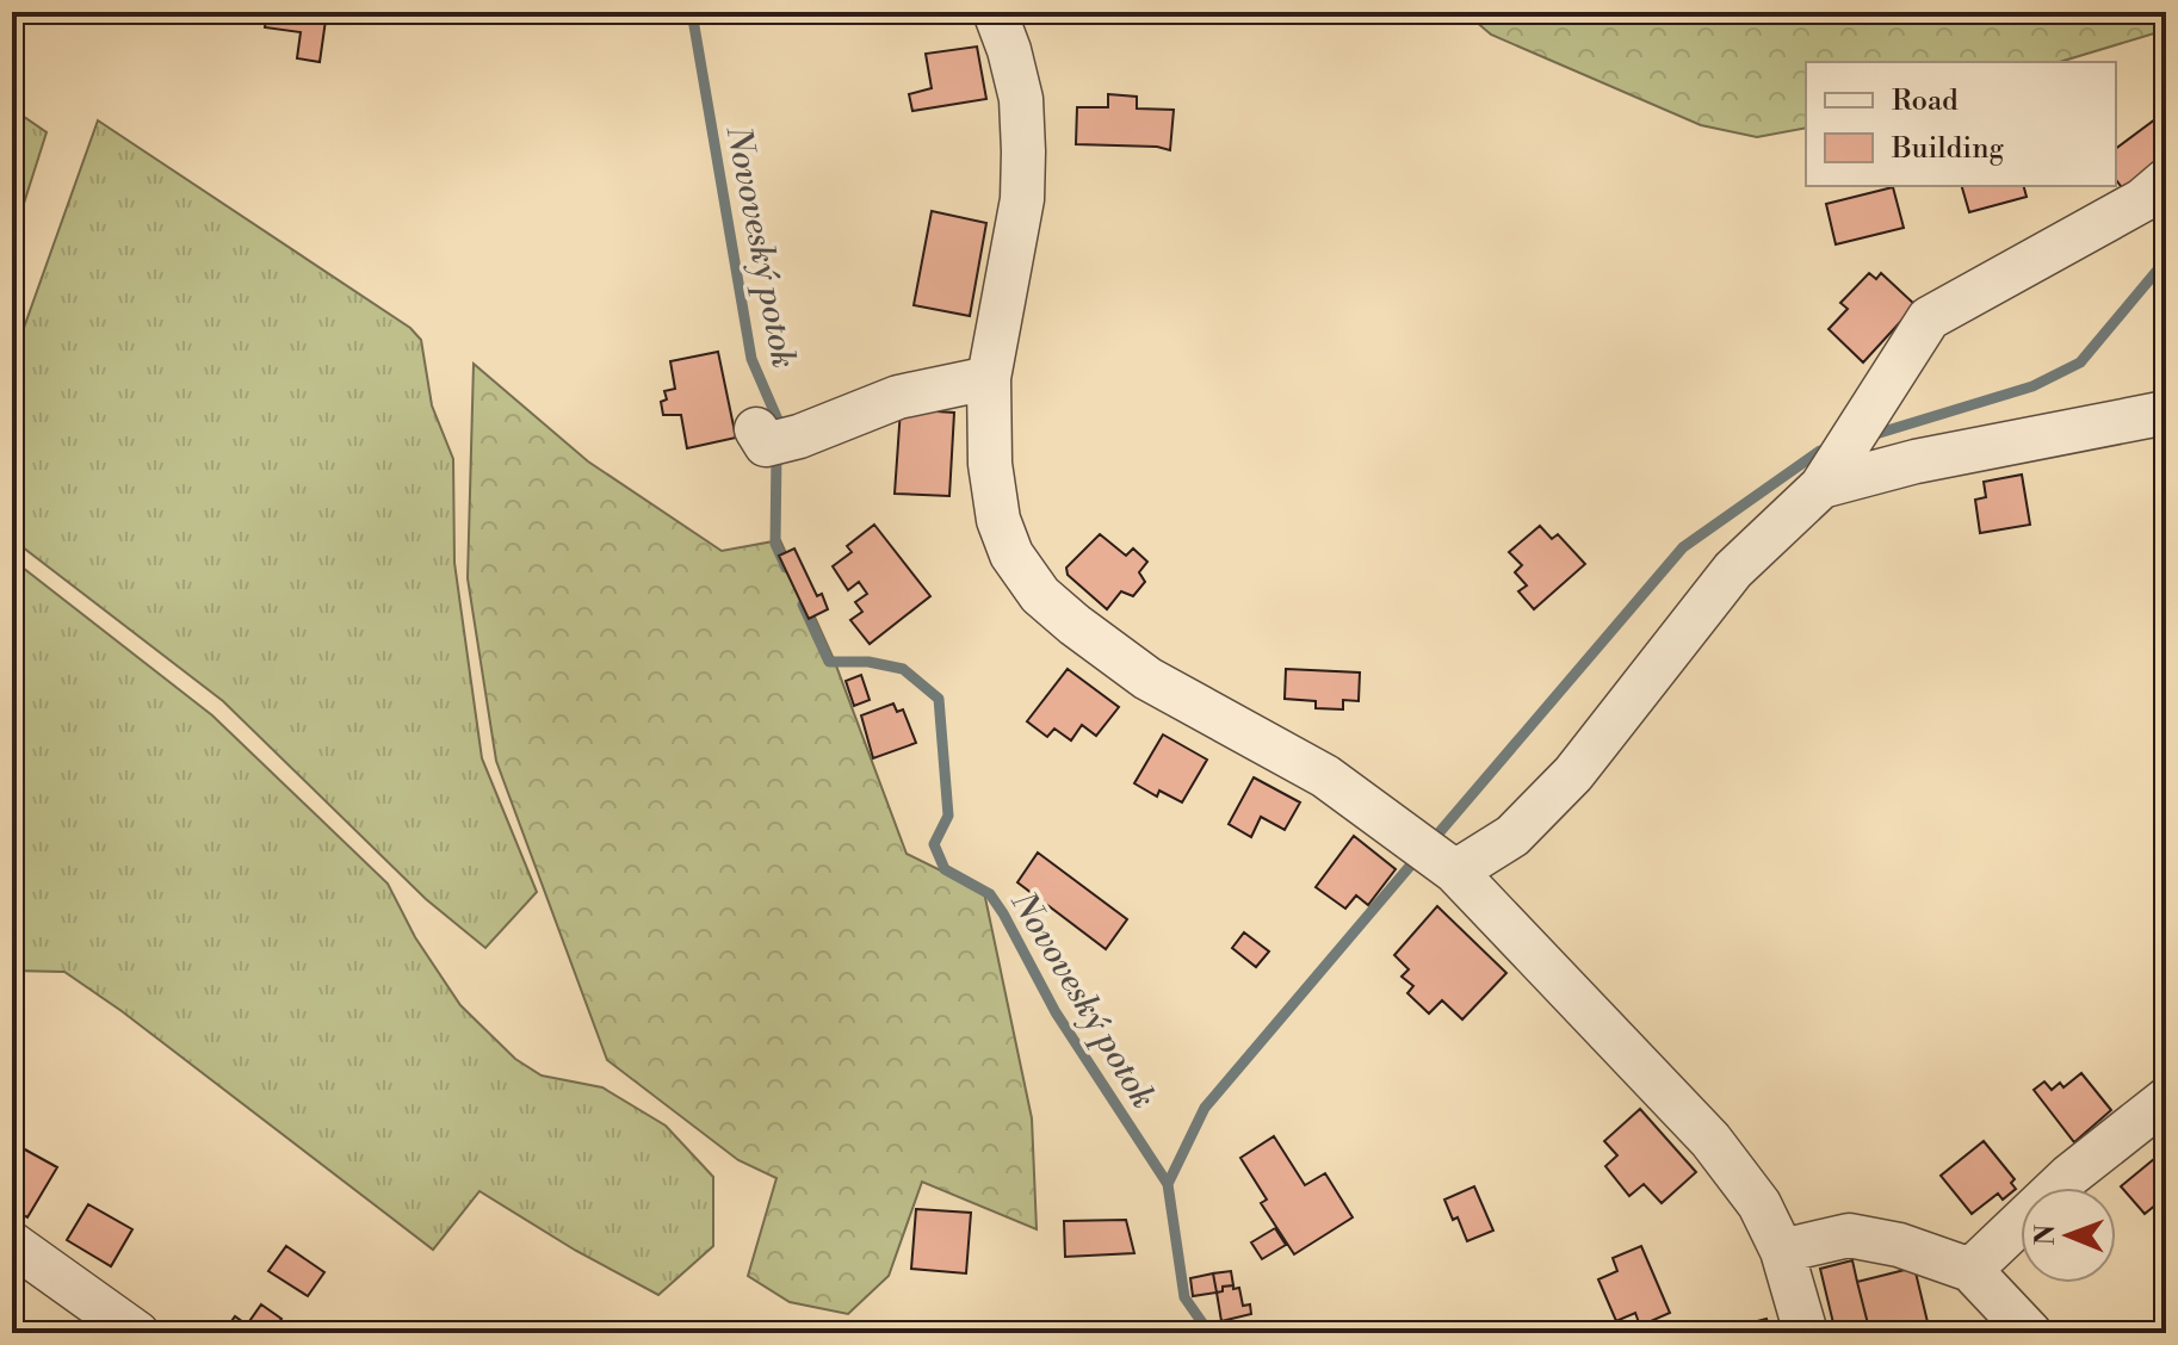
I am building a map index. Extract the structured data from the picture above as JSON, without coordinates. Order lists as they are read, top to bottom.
{
  "water": ["Novoveský potok"],
  "legend": ["Road", "Building"],
  "north": "left"
}
